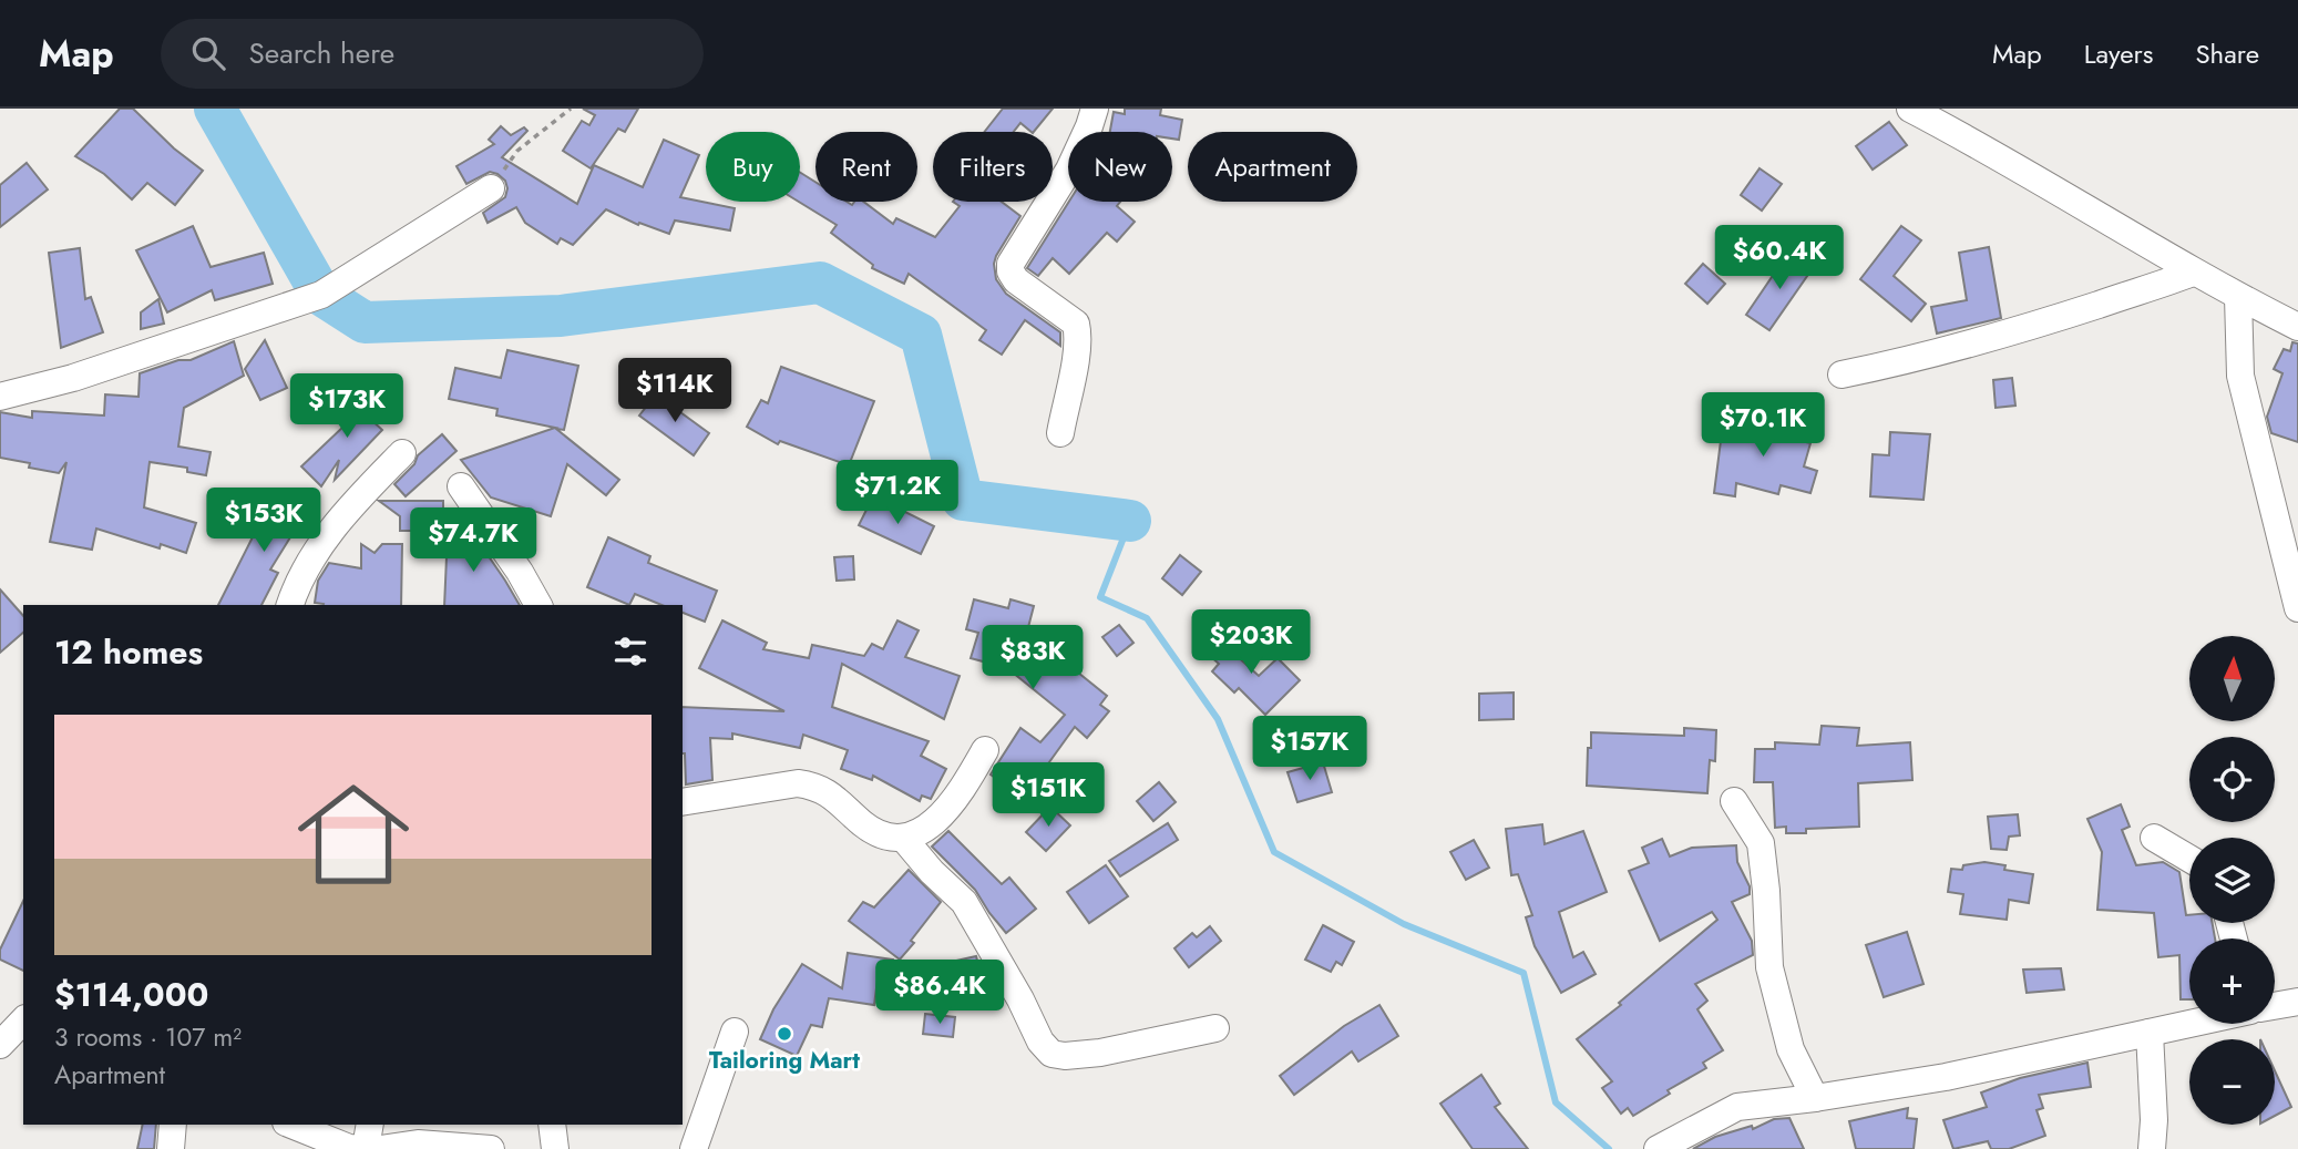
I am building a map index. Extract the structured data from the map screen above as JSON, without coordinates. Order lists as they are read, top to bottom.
{
  "places": ["Tailoring Mart"],
  "north": "top",
  "page": {
    "header": "Map",
    "search": "Search here",
    "nav": ["Map", "Layers", "Share"],
    "chip": [
      "Buy",
      "Rent",
      "Filters",
      "New",
      "Apartment"
    ],
    "price": [
      "$60.4K",
      "$114K",
      "$173K",
      "$70.1K",
      "$71.2K",
      "$153K",
      "$74.7K",
      "$203K",
      "$83K",
      "$157K",
      "$151K",
      "$86.4K"
    ],
    "heading": "12 homes",
    "map_buttons": ["+", "−"],
    "list": [
      {
        "name": "$114,000",
        "note": "3 rooms · 107 m² · Apartment"
      }
    ]
  }
}
